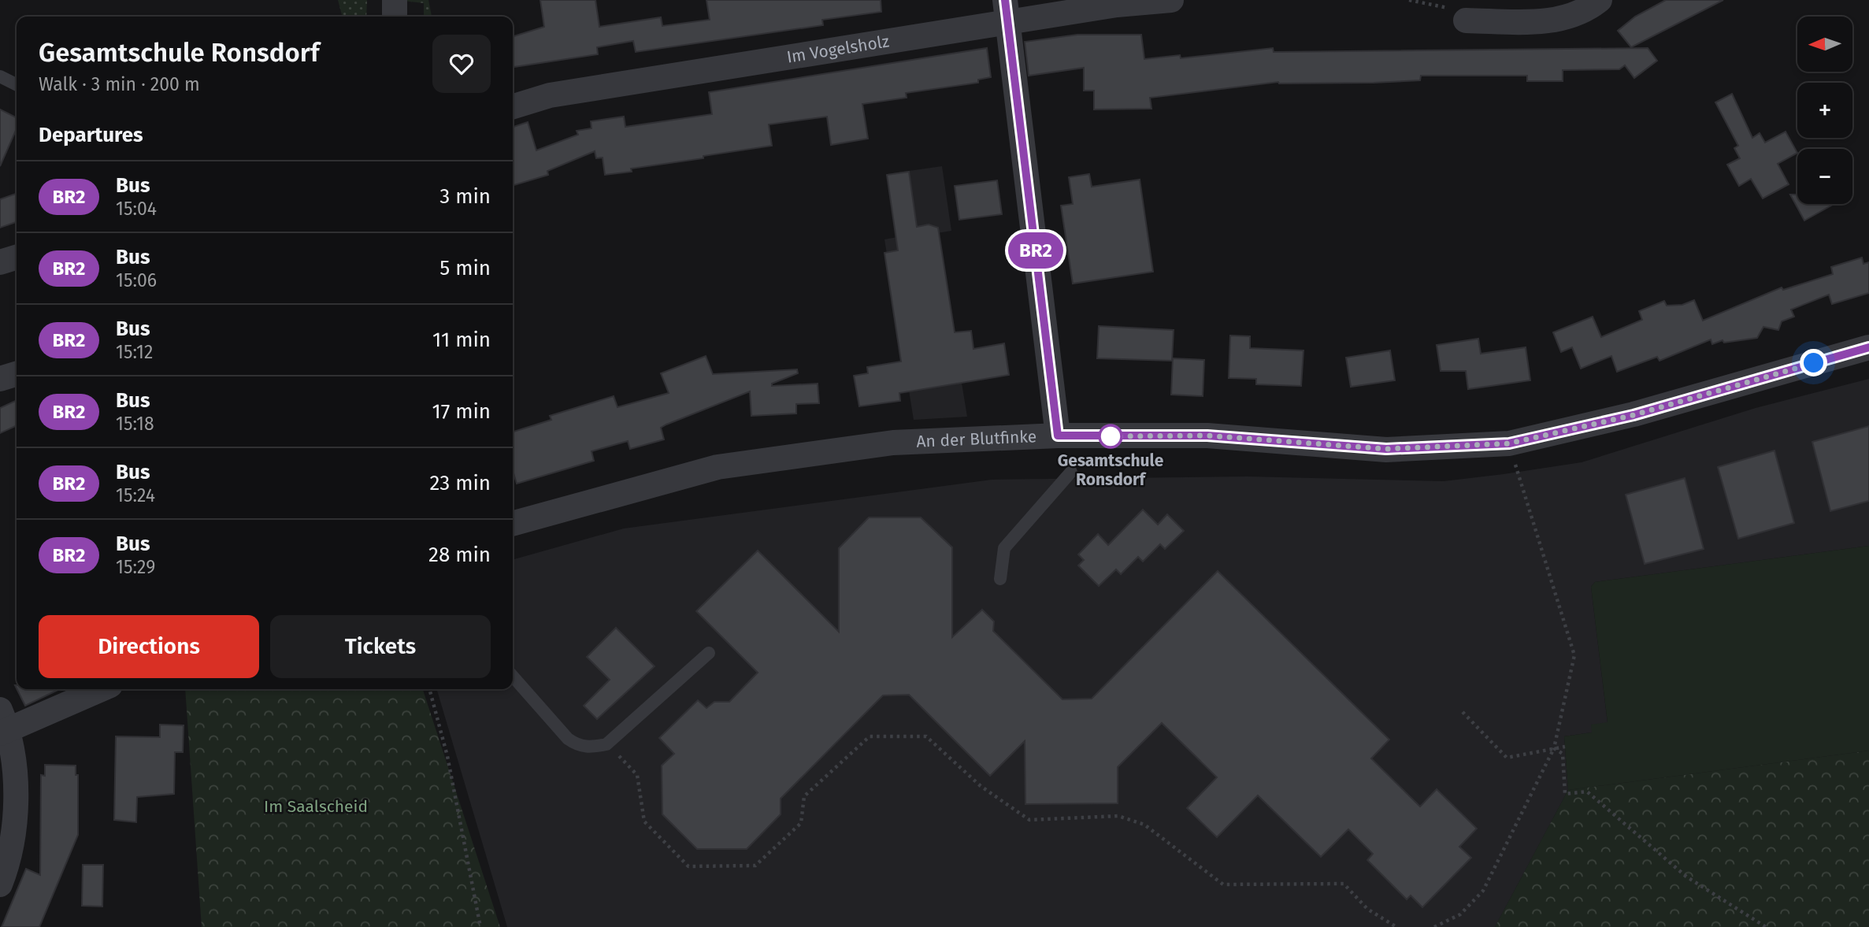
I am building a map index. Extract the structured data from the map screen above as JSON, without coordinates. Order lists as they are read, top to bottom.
{
  "streets": {
    "street": ["Im Vogelsholz", "An der Blutfinke"]
  },
  "parks": ["Im Saalscheid"],
  "places": ["Gesamtschule Ronsdorf"],
  "lines": ["bus line BR2"],
  "north": "left",
  "page": {
    "on_map": "BR2",
    "map_buttons": ["+", "−"],
    "heading": [
      ["Gesamtschule Ronsdorf", "Walk · 3 min · 200 m"],
      "Departures"
    ],
    "list": [
      {
        "mark": "BR2",
        "name": "Bus",
        "note": "15:04",
        "value": "3 min"
      },
      {
        "mark": "BR2",
        "name": "Bus",
        "note": "15:06",
        "value": "5 min"
      },
      {
        "mark": "BR2",
        "name": "Bus",
        "note": "15:12",
        "value": "11 min"
      },
      {
        "mark": "BR2",
        "name": "Bus",
        "note": "15:18",
        "value": "17 min"
      },
      {
        "mark": "BR2",
        "name": "Bus",
        "note": "15:24",
        "value": "23 min"
      },
      {
        "mark": "BR2",
        "name": "Bus",
        "note": "15:29",
        "value": "28 min"
      }
    ],
    "buttons": ["Directions", "Tickets"]
  }
}
